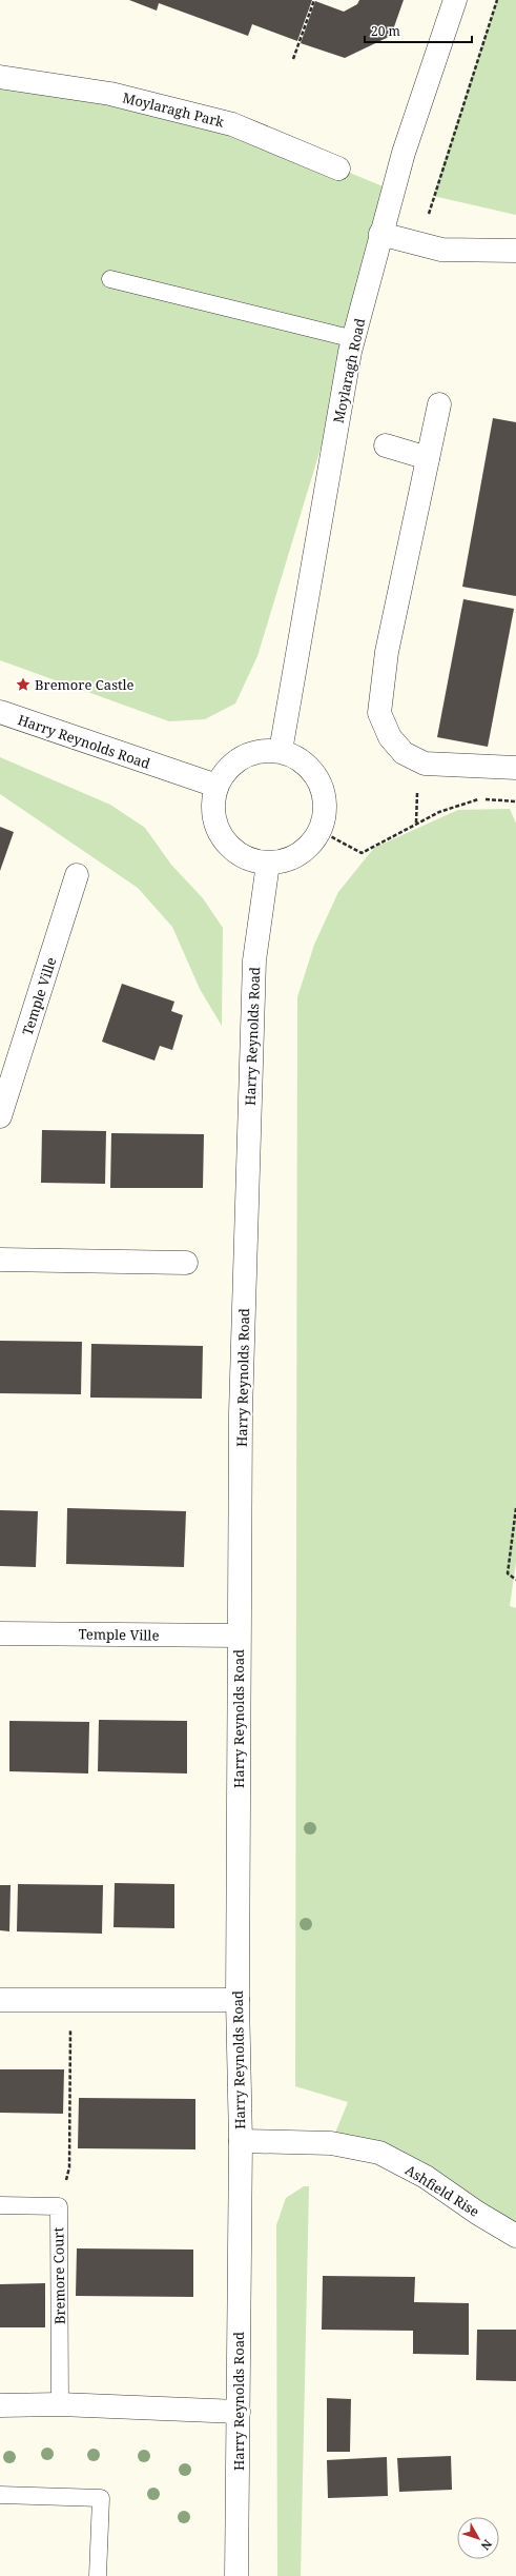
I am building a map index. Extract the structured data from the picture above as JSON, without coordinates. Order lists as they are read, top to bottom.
{
  "streets": {
    "street": [
      "Moylaragh Park",
      "Moylaragh Road",
      "Harry Reynolds Road",
      "Temple Ville",
      "Ashfield Rise"
    ],
    "lane": ["Bremore Court"]
  },
  "crossings": [
    ["Moylaragh Road", "Harry Reynolds Road"],
    ["Harry Reynolds Road", "Temple Ville"],
    ["Harry Reynolds Road", "Ashfield Rise"]
  ],
  "places": {
    "place": ["Bremore Castle"]
  },
  "scale_bar": "20 m",
  "north": "bottom right"
}
